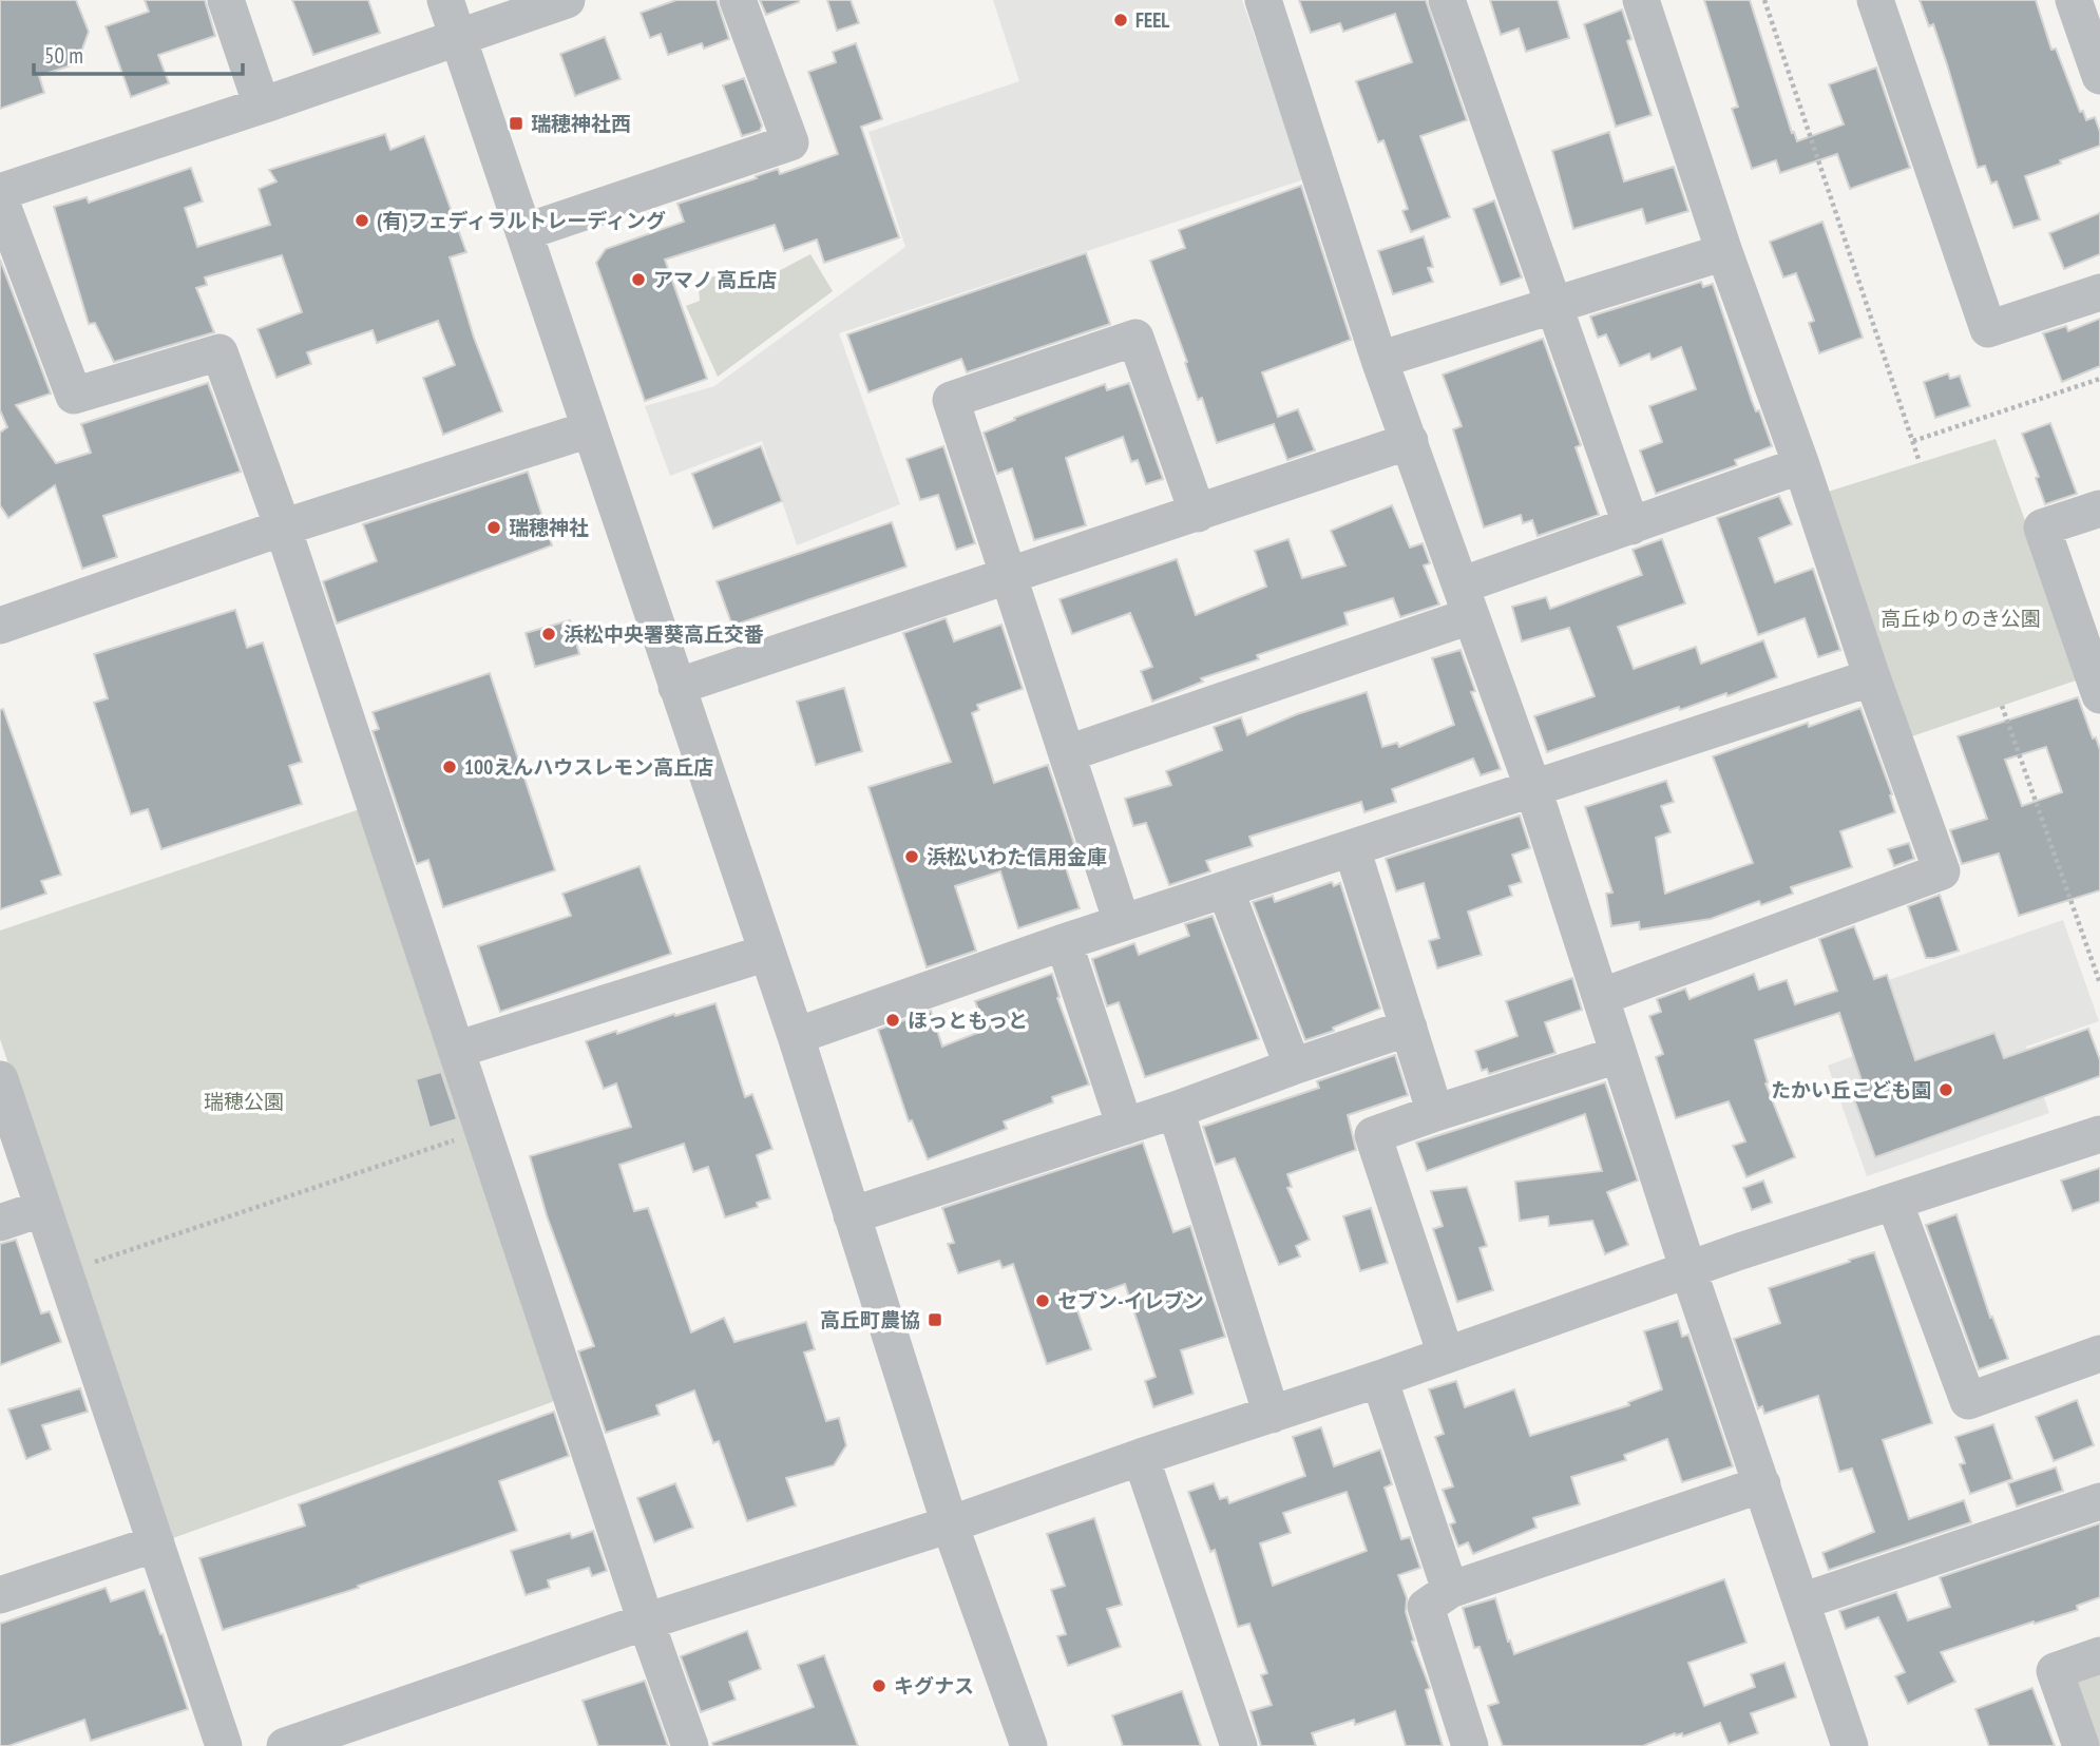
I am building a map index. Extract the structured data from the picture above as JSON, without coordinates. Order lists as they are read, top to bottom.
{
  "parks": ["高丘ゆりのき公園", "瑞穂公園"],
  "places": {
    "other": [
      "FEEL",
      "(有)フェディラルトレーディング",
      "アマノ 高丘店",
      "瑞穂神社",
      "浜松中央署葵高丘交番",
      "100えんハウスレモン高丘店",
      "浜松いわた信用金庫",
      "ほっともっと",
      "たかい丘こども園",
      "セブン-イレブン",
      "キグナス"
    ],
    "transit": ["瑞穂神社西", "高丘町農協"]
  },
  "scale_bar": "50 m"
}
